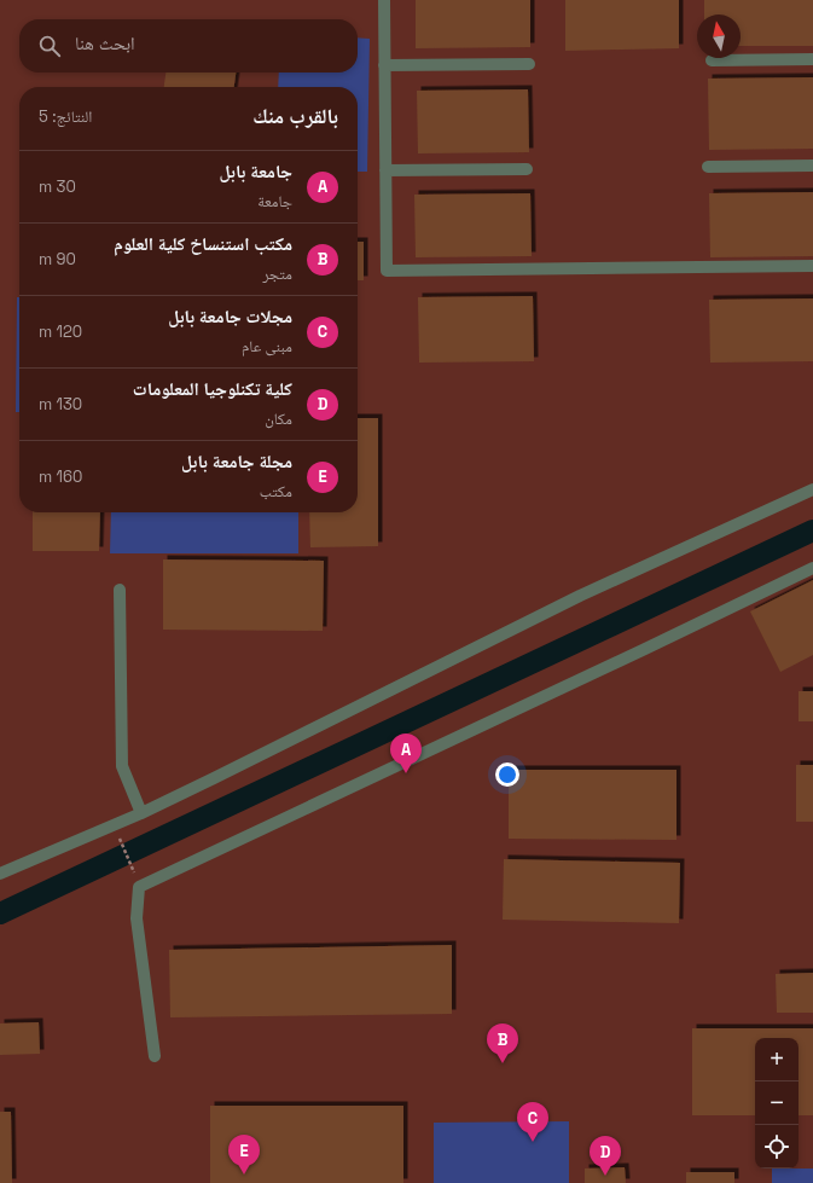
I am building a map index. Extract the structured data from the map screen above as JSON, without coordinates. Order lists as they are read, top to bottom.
{
  "north": "top",
  "page": {
    "search": "ابحث هنا",
    "heading": ["بالقرب منك", "النتائج: 5"],
    "list": [
      {
        "mark": "A",
        "name": "جامعة بابل",
        "note": "جامعة",
        "value": "30 m"
      },
      {
        "mark": "B",
        "name": "مكتب استنساخ كلية العلوم",
        "note": "متجر",
        "value": "90 m"
      },
      {
        "mark": "C",
        "name": "مجلات جامعة بابل",
        "note": "مبنى عام",
        "value": "120 m"
      },
      {
        "mark": "D",
        "name": "كلية تكنلوجيا المعلومات",
        "note": "مكان",
        "value": "130 m"
      },
      {
        "mark": "E",
        "name": "مجلة جامعة بابل",
        "note": "مكتب",
        "value": "160 m"
      }
    ],
    "pins": [
      "A",
      "B",
      "C",
      "E",
      "D"
    ],
    "map_buttons": ["+", "−"]
  }
}
